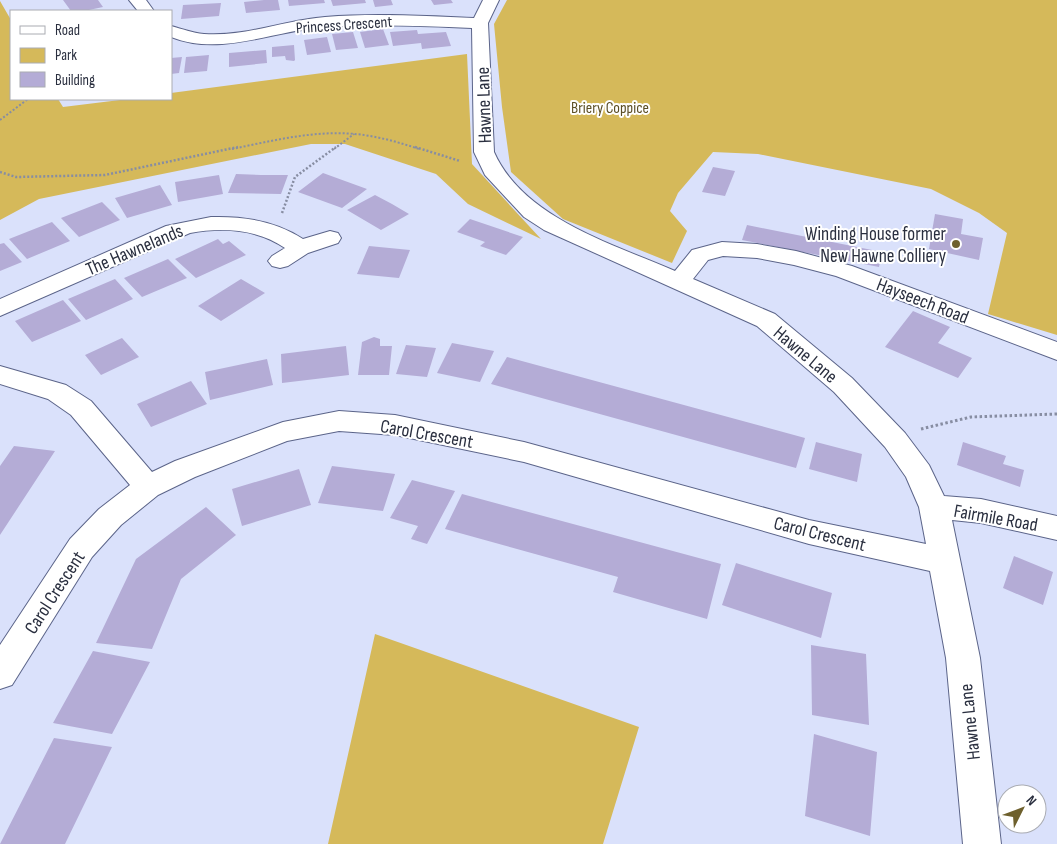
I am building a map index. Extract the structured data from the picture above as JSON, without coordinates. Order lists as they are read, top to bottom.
{
  "streets": {
    "street": [
      "Princess Crescent",
      "Hawne Lane",
      "The Hawnelands",
      "Hayseech Road",
      "Carol Crescent",
      "Fairmile Road"
    ]
  },
  "crossings": [
    ["Princess Crescent", "Hawne Lane"],
    ["Hawne Lane", "Hayseech Road"],
    ["Hawne Lane", "Carol Crescent"],
    ["Hawne Lane", "Fairmile Road"]
  ],
  "parks": ["Briery Coppice"],
  "places": ["Winding House former New Hawne Colliery"],
  "legend": ["Road", "Park", "Building"],
  "north": "top right"
}
